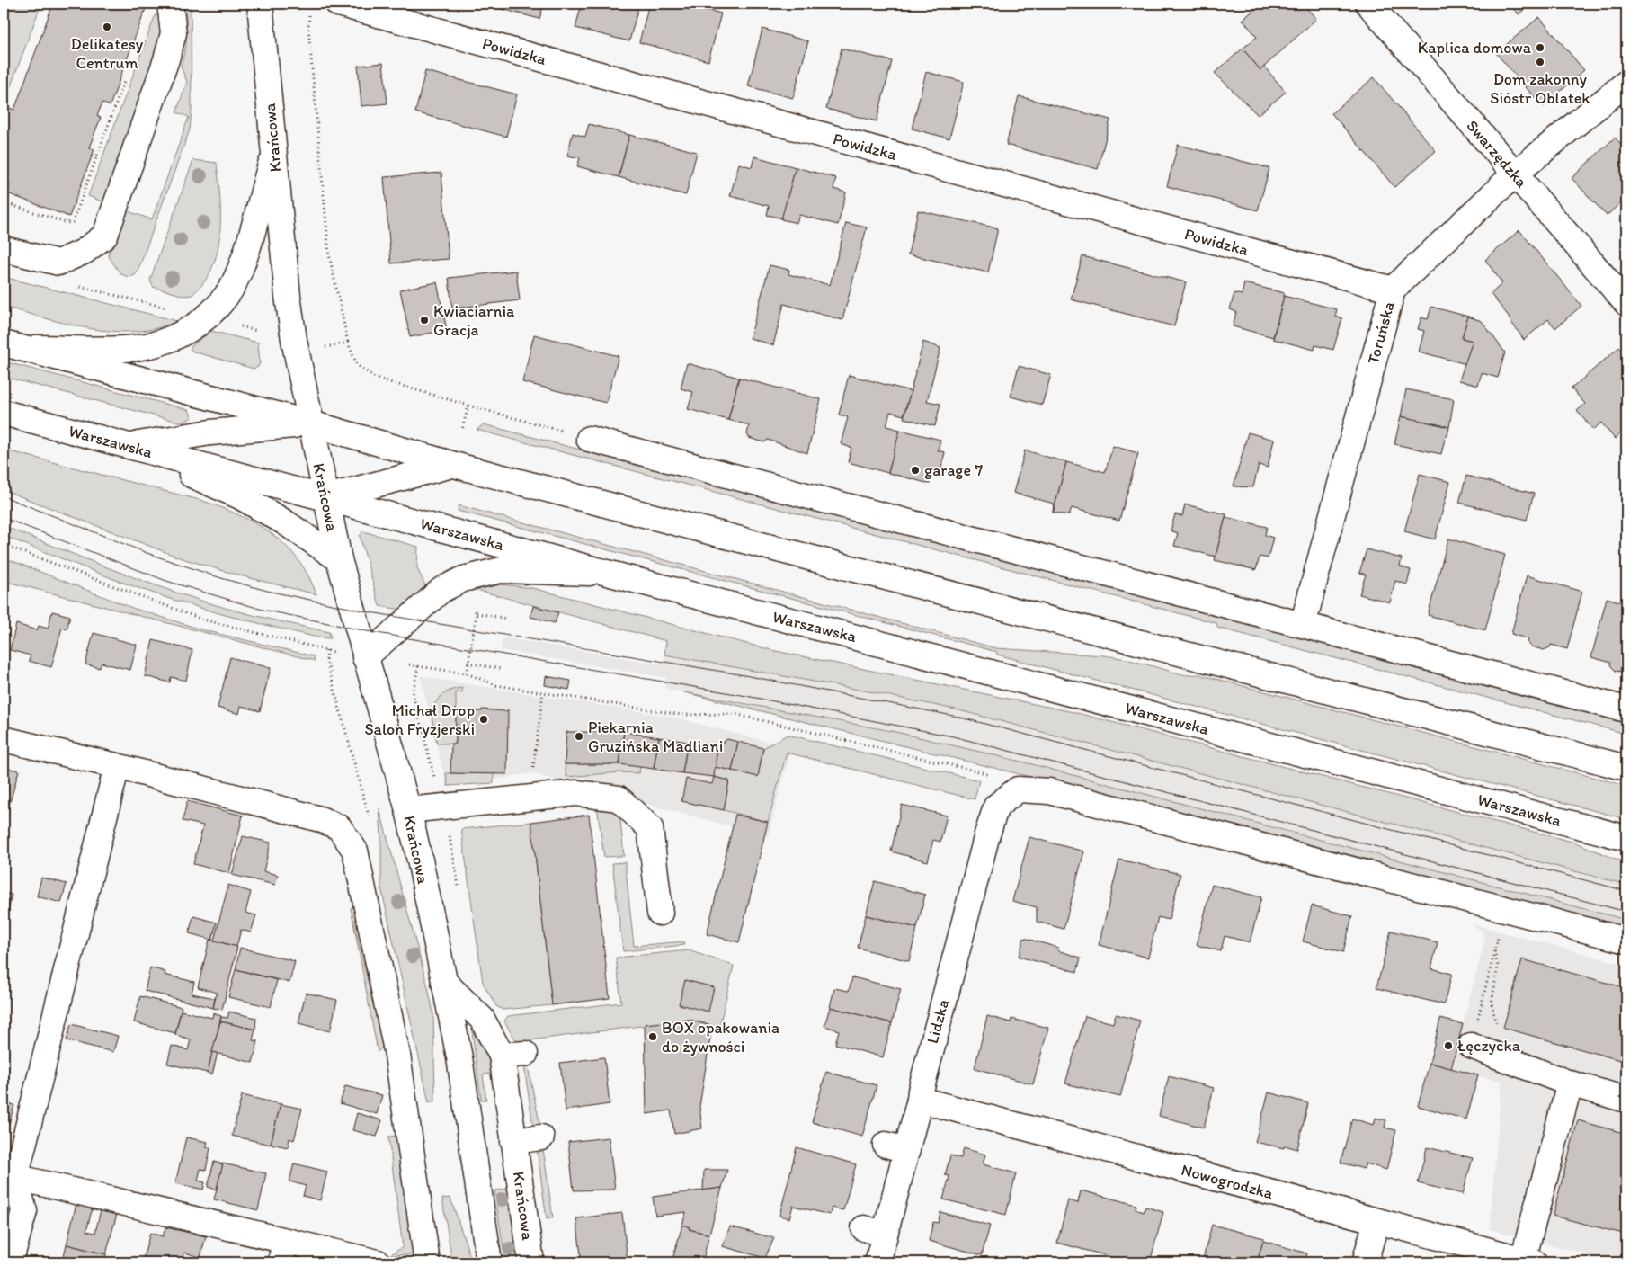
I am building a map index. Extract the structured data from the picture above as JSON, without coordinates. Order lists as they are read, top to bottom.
{
  "streets": {
    "street": [
      "Powidzka",
      "Krańcowa",
      "Swarzędzka",
      "Toruńska",
      "Warszawska",
      "Lidzka",
      "Nowogrodzka"
    ]
  },
  "crossings": [
    ["Powidzka", "Toruńska"],
    ["Krańcowa", "Warszawska"],
    ["Swarzędzka", "Toruńska"],
    ["Lidzka", "Nowogrodzka"]
  ],
  "places": [
    "Delikatesy Centrum",
    "Kaplica domowa",
    "Dom zakonny Sióstr Oblatek",
    "Kwiaciarnia Gracja",
    "garage 7",
    "Michał Drop Salon Fryzjerski",
    "Piekarnia Gruzińska Madliani",
    "BOX opakowania do żywności",
    "Łęczycka"
  ]
}
